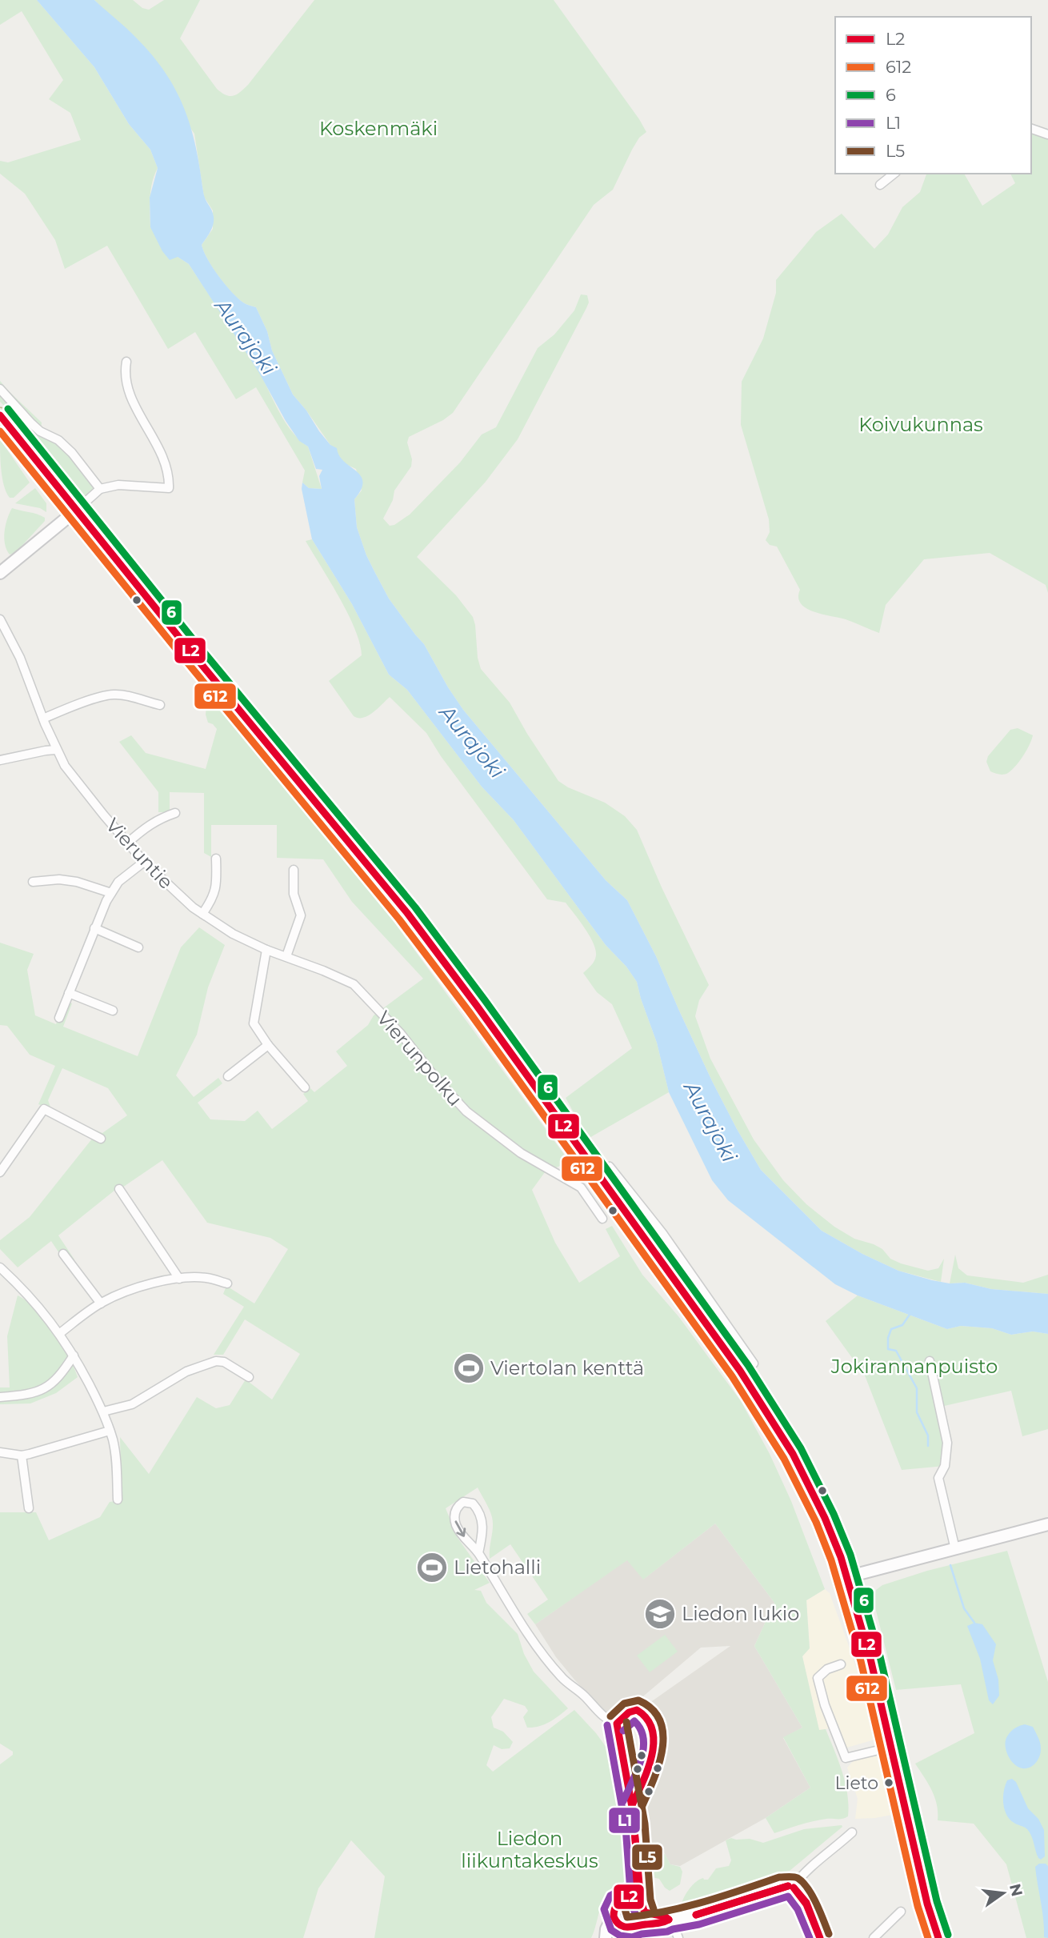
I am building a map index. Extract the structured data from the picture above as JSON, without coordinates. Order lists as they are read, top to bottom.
{
  "streets": {
    "street": ["Vieruntie", "Vierunpolku"]
  },
  "crossings": [
    ["Vieruntie", "Vierunpolku"]
  ],
  "water": ["Aurajoki"],
  "parks": [
    "Koskenmäki",
    "Koivukunnas",
    "Jokirannanpuisto",
    "Liedon liikuntakeskus"
  ],
  "places": {
    "sports": ["Viertolan kenttä", "Lietohalli"],
    "school or university": ["Liedon lukio"],
    "other": ["Lieto"]
  },
  "lines": [
    "transit line 6",
    "transit line L2",
    "transit line 612",
    "transit line L5",
    "transit line L1"
  ],
  "legend": [
    "L2",
    "612",
    "6",
    "L1",
    "L5"
  ],
  "north": "right"
}
